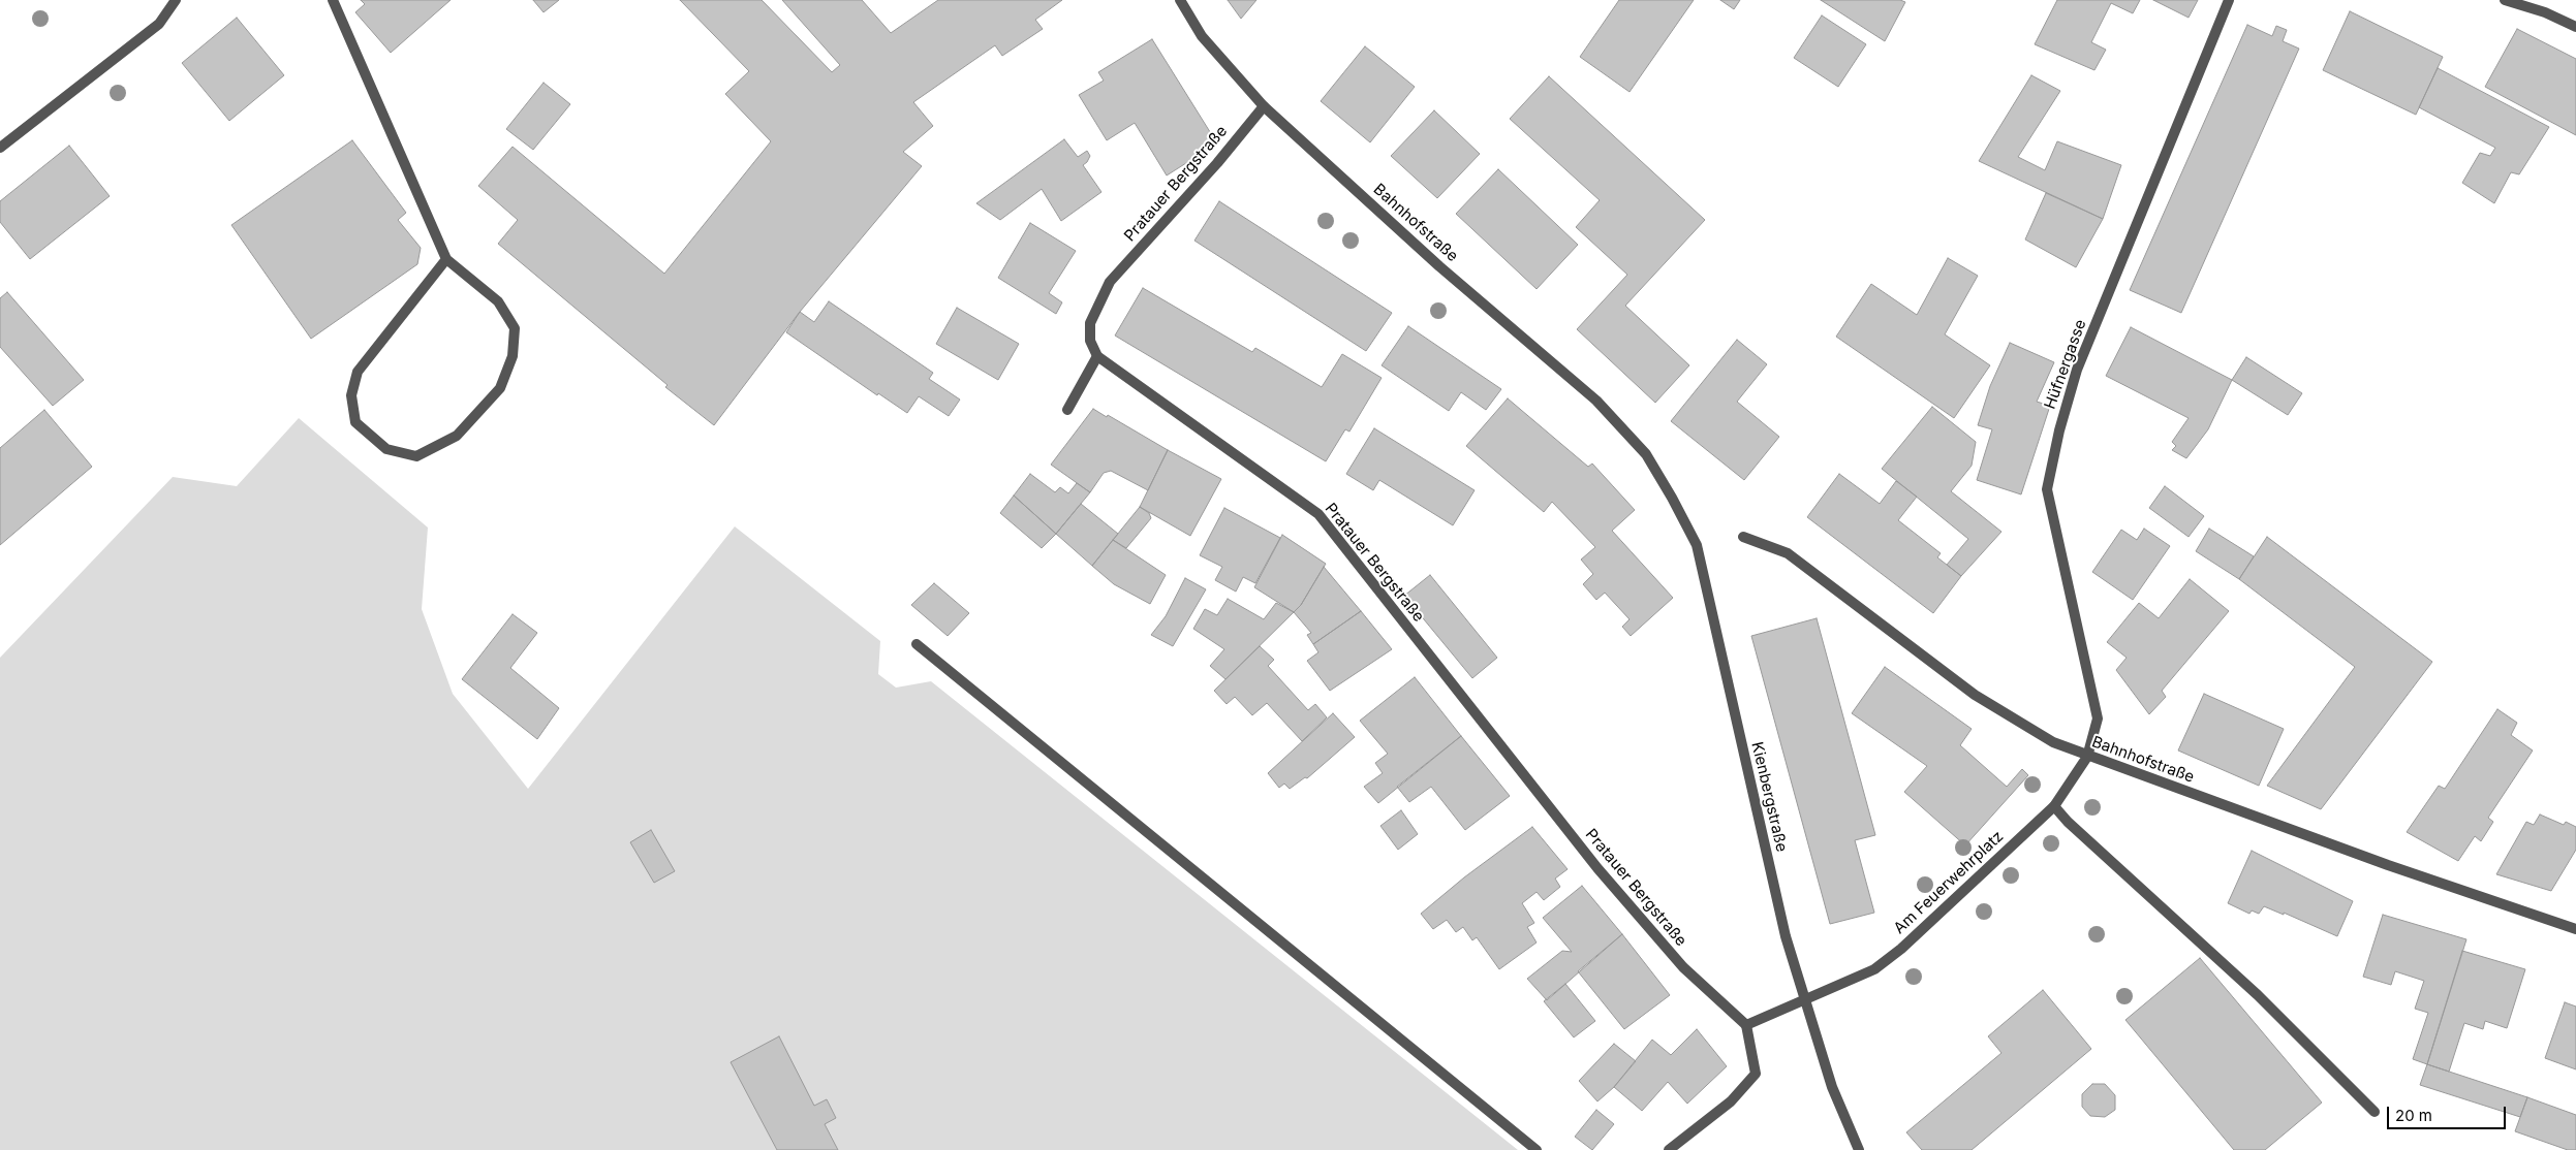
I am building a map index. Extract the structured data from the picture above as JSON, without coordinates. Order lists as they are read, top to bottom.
{
  "streets": {
    "street": [
      "Pratauer Bergstraße",
      "Bahnhofstraße",
      "Hüfnergasse",
      "Kienbergstraße",
      "Am Feuerwehrplatz"
    ]
  },
  "crossings": [
    ["Pratauer Bergstraße", "Bahnhofstraße"],
    ["Bahnhofstraße", "Hüfnergasse"],
    ["Bahnhofstraße", "Kienbergstraße"],
    ["Bahnhofstraße", "Am Feuerwehrplatz"],
    ["Hüfnergasse", "Am Feuerwehrplatz"],
    ["Kienbergstraße", "Am Feuerwehrplatz"]
  ],
  "scale_bar": "20 m"
}
